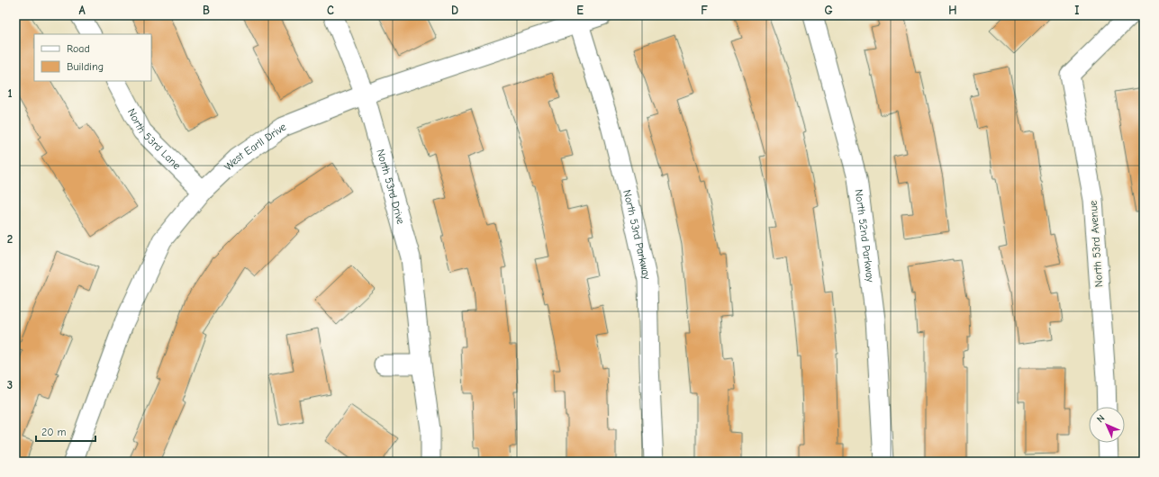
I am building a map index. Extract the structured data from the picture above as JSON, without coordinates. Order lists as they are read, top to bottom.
{
  "streets": {
    "street": [
      "North 53rd Lane",
      "West Earll Drive",
      "North 53rd Drive",
      "North 53rd Parkway",
      "North 52nd Parkway",
      "North 53rd Avenue"
    ]
  },
  "crossings": [
    ["North 53rd Lane", "West Earll Drive"],
    ["West Earll Drive", "North 53rd Drive"],
    ["West Earll Drive", "North 53rd Parkway"]
  ],
  "legend": ["Road", "Building"],
  "scale_bar": "20 m",
  "north": "top left",
  "grid": {
    "columns": [
      "A",
      "B",
      "C",
      "D",
      "E",
      "F",
      "G",
      "H",
      "I"
    ],
    "rows": ["1", "2", "3"]
  }
}
